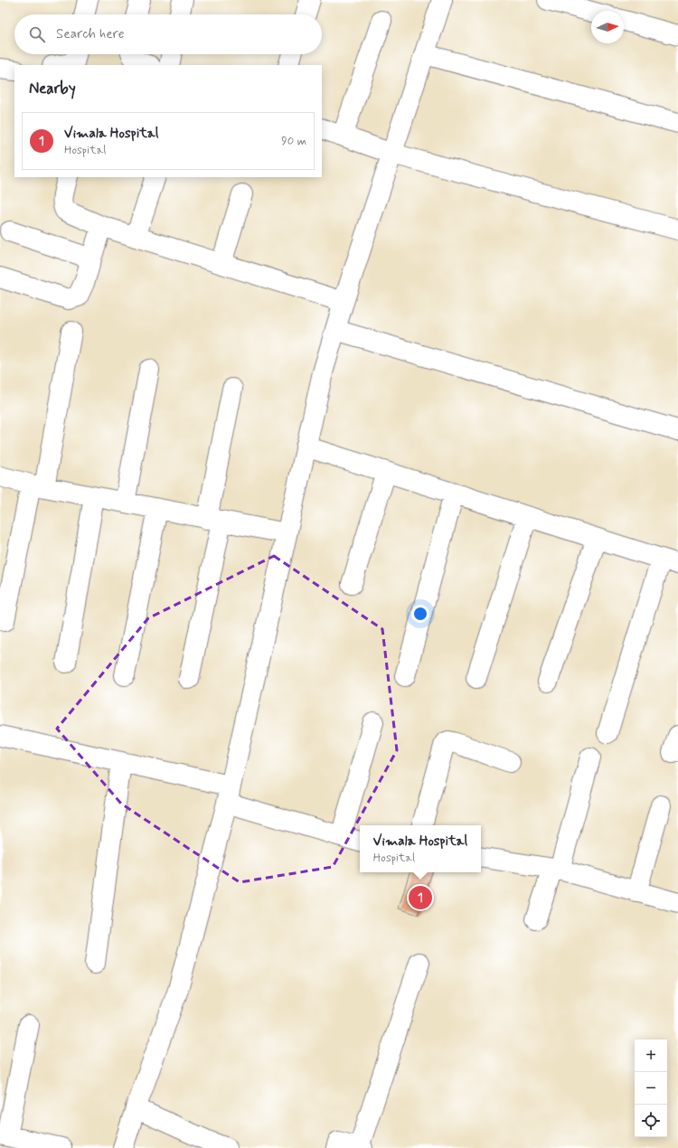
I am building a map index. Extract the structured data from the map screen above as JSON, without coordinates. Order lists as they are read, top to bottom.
{
  "north": "right",
  "page": {
    "search": "Search here",
    "heading": "Nearby",
    "list": [
      {
        "mark": "1",
        "name": "Vimala Hospital",
        "note": "Hospital",
        "value": "90 m"
      }
    ],
    "popup": ["Vimala Hospital", "Hospital"],
    "pins": "1",
    "map_buttons": ["+", "−"]
  }
}
